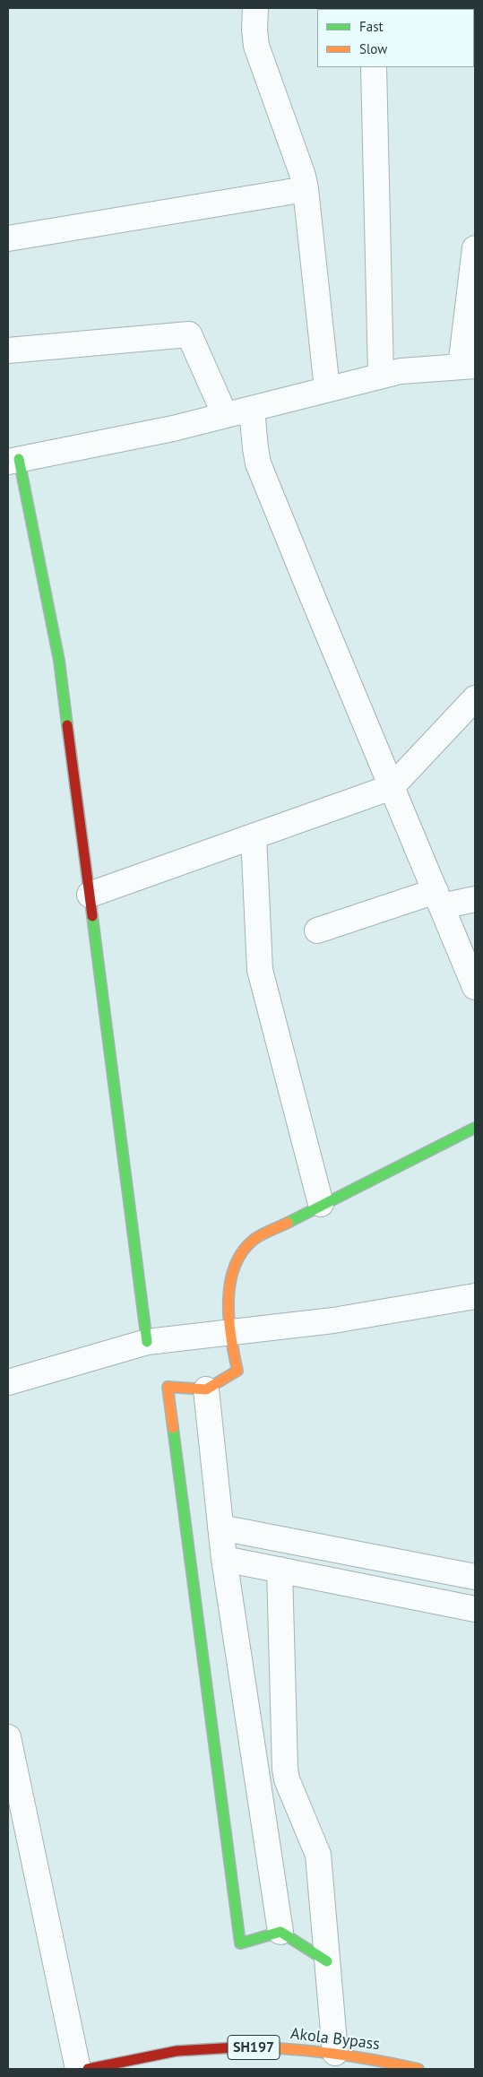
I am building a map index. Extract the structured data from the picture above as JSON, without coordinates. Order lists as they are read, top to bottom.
{
  "streets": {
    "main road": ["Akola Bypass", "SH197"]
  },
  "legend": ["Fast", "Slow"]
}
